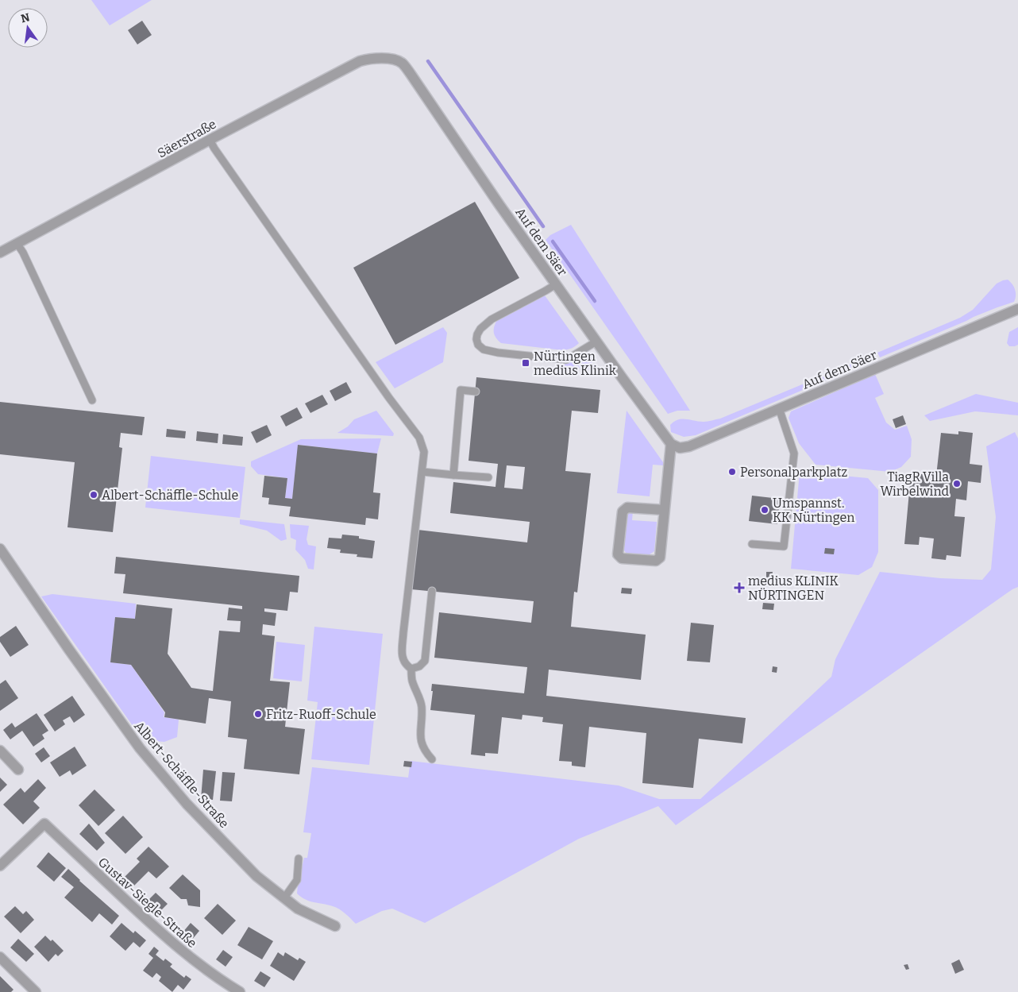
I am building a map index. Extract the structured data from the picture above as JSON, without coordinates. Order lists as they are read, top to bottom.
{
  "streets": {
    "street": [
      "Säerstraße",
      "Auf dem Säer",
      "Albert-Schäffle-Straße",
      "Gustav-Siegle-Straße"
    ]
  },
  "crossings": [
    ["Säerstraße", "Auf dem Säer"]
  ],
  "places": {
    "transit": ["Nürtingen medius Klinik"],
    "other": [
      "Personalparkplatz",
      "TiagR Villa Wirbelwind",
      "Albert-Schäffle-Schule",
      "Umspannst. KK Nürtingen",
      "Fritz-Ruoff-Schule"
    ],
    "health": ["medius KLINIK NÜRTINGEN"]
  },
  "north": "top"
}
